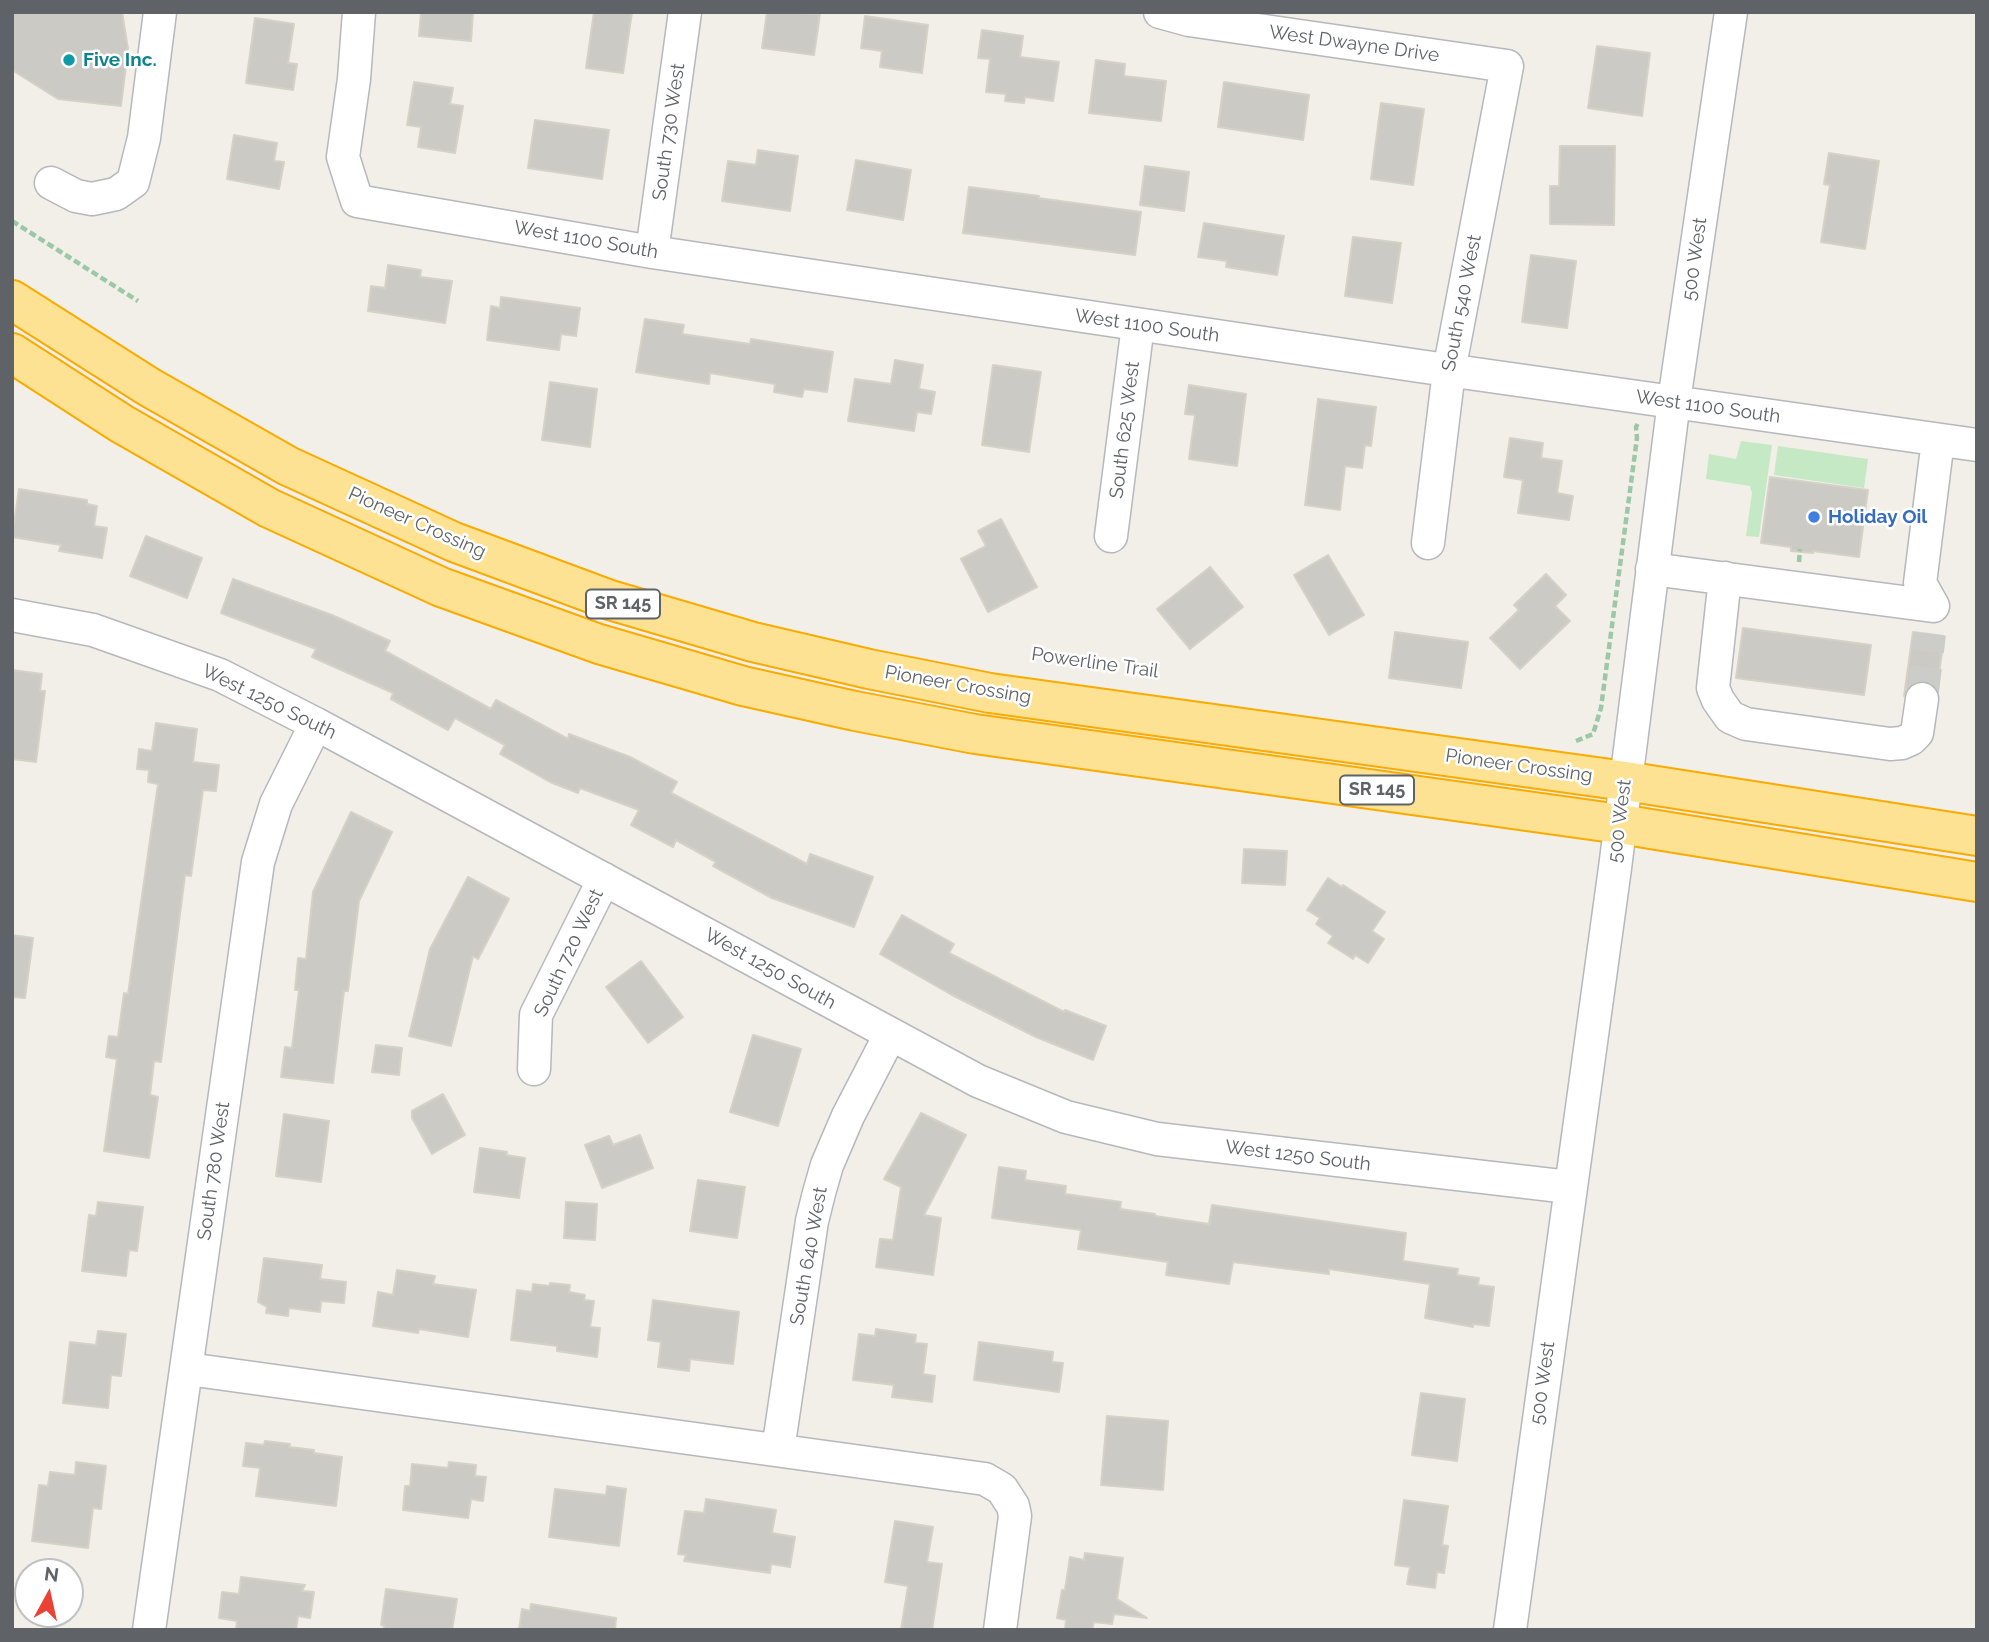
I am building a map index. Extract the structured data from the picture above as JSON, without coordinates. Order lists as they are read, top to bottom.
{
  "streets": {
    "highway": ["Pioneer Crossing", "SR 145"],
    "street": [
      "West Dwayne Drive",
      "South 730 West",
      "West 1100 South",
      "500 West",
      "South 540 West",
      "South 625 West",
      "West 1250 South",
      "South 720 West",
      "South 780 West",
      "South 640 West"
    ]
  },
  "crossings": [
    ["West Dwayne Drive", "South 540 West"],
    ["South 730 West", "West 1100 South"],
    ["West 1100 South", "500 West"],
    ["West 1100 South", "South 540 West"],
    ["West 1100 South", "South 625 West"],
    ["500 West", "Pioneer Crossing"],
    ["500 West", "SR 145"],
    ["500 West", "West 1250 South"],
    ["West 1250 South", "South 720 West"],
    ["West 1250 South", "South 780 West"],
    ["West 1250 South", "South 640 West"]
  ],
  "places": ["Five Inc.", "Holiday Oil"],
  "north": "top"
}
